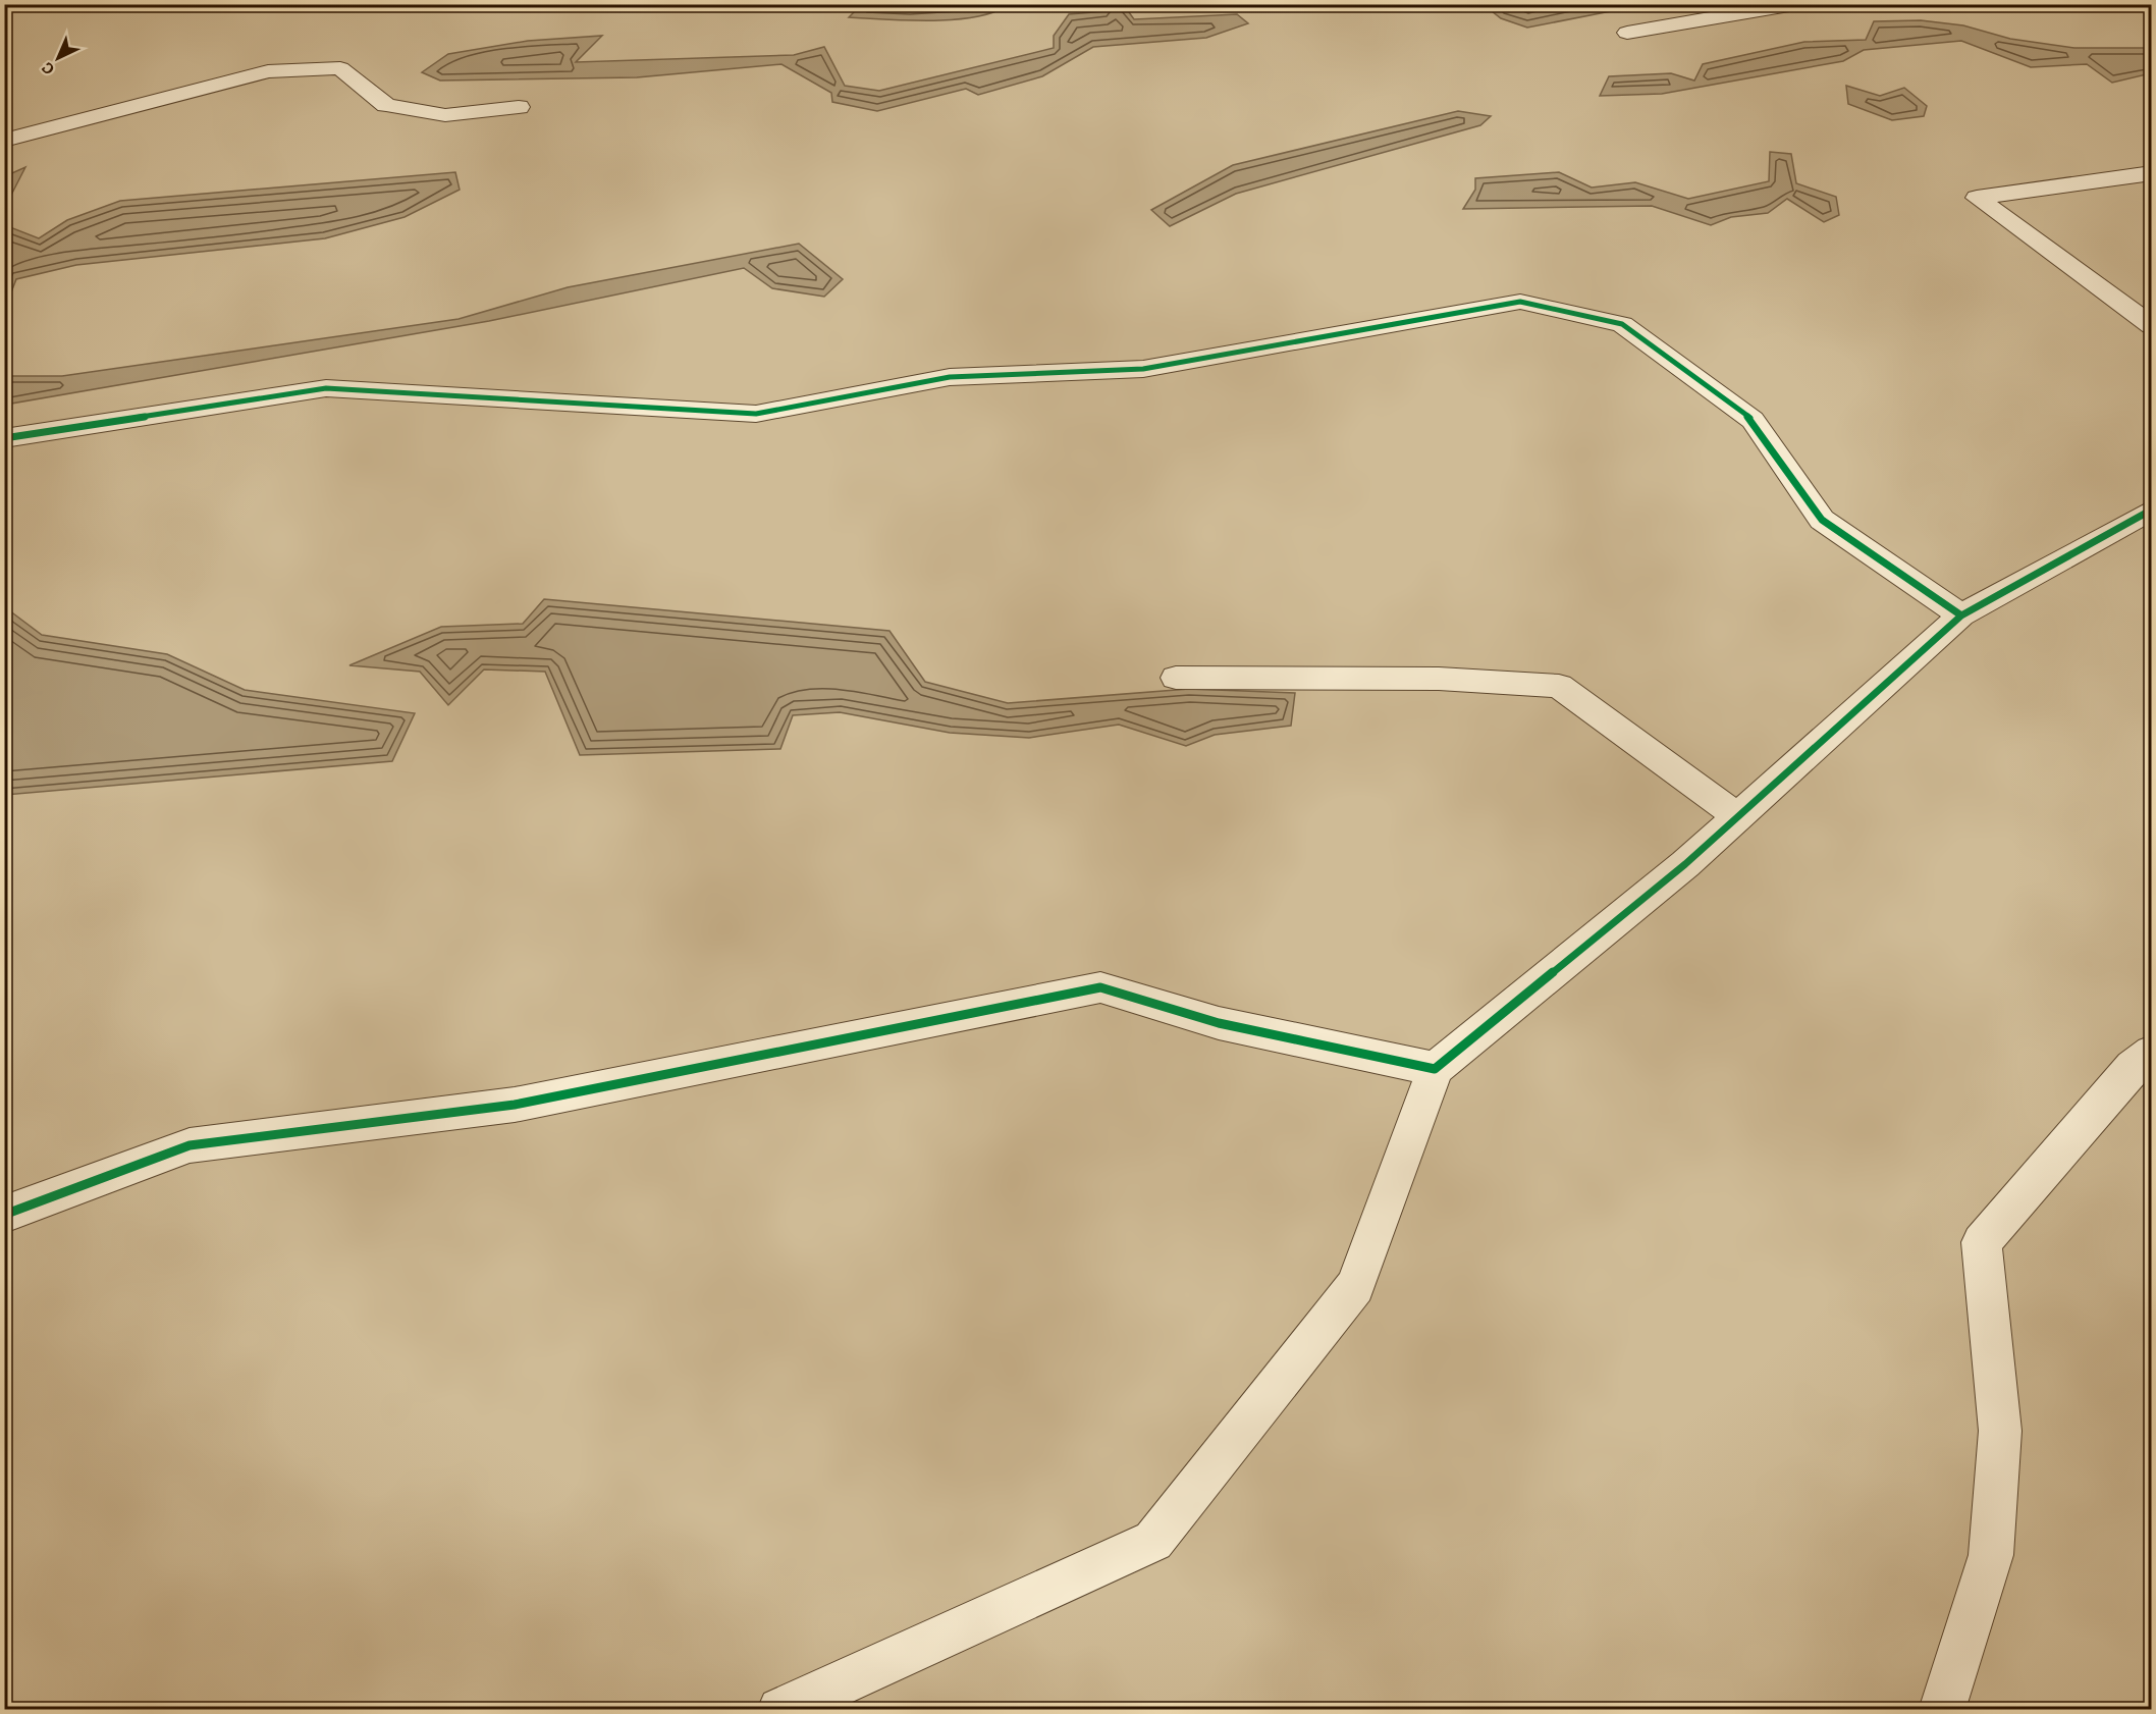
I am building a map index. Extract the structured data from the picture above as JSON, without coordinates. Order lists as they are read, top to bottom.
{
  "north": "bottom left"
}
